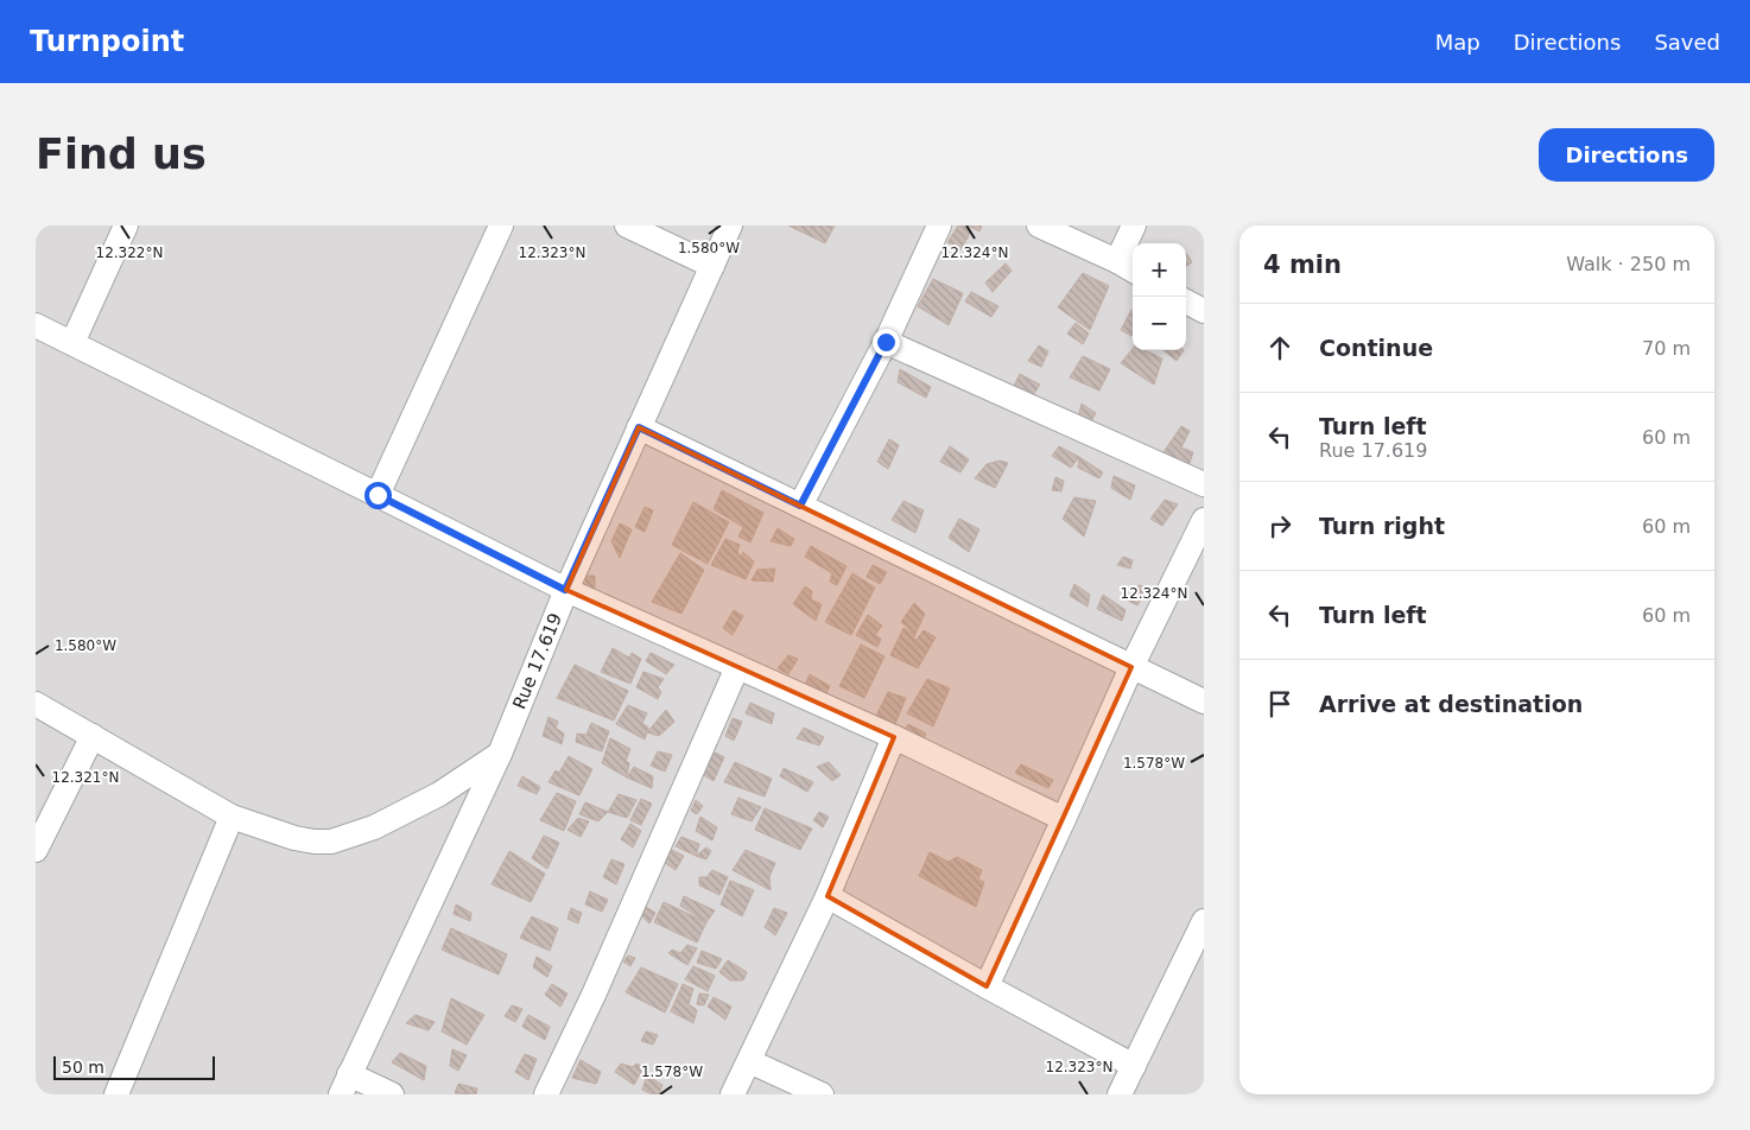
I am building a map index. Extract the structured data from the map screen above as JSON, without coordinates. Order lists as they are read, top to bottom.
{
  "streets": {
    "street": ["Rue 17.619"]
  },
  "scale_bar": "50 m",
  "page": {
    "header": "Turnpoint",
    "nav": ["Map", "Directions", "Saved"],
    "buttons": "Directions",
    "title": "Find us",
    "heading": ["4 min", "Walk · 250 m"],
    "map_buttons": ["+", "−"],
    "list": [
      ["Continue", "70 m"],
      ["Turn left", "Rue 17.619", "60 m"],
      ["Turn right", "60 m"],
      ["Turn left", "60 m"],
      "Arrive at destination"
    ],
    "scale": "50 m"
  },
  "coordinates": [
    "1.580°W",
    "12.322°N",
    "12.323°N",
    "12.324°N",
    "1.578°W",
    "12.321°N"
  ]
}
